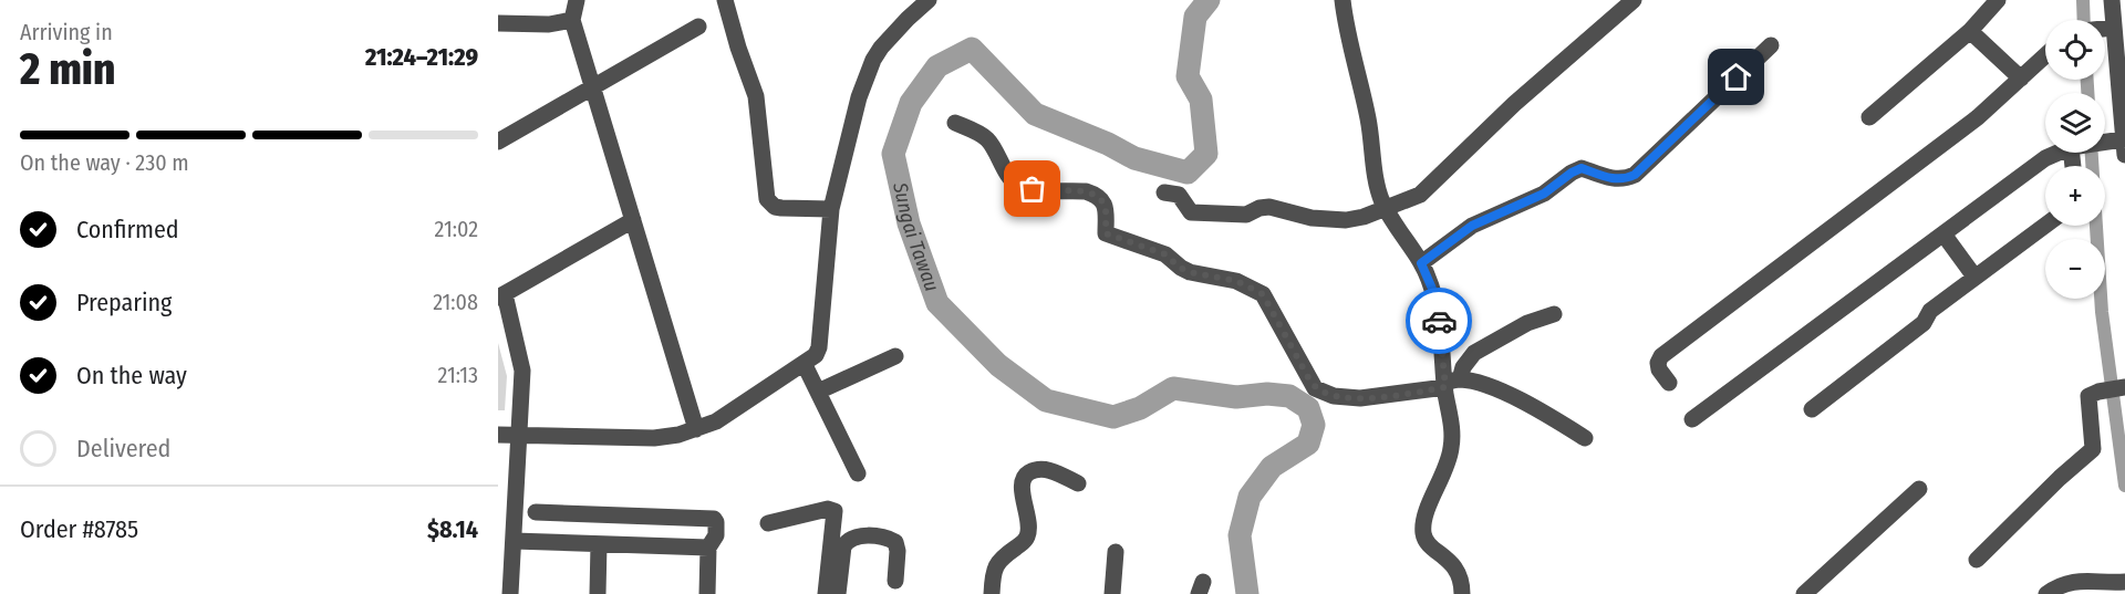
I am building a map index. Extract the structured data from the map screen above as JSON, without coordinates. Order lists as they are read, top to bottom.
{
  "water": ["Sungai Tawau"],
  "page": {
    "heading": ["2 min", "Arriving in", "21:24–21:29"],
    "panel": ["Order #8785", "$8.14"],
    "map_buttons": ["+", "−"],
    "bar": "On the way · 230 m",
    "list": [
      ["Confirmed", "21:02"],
      ["Preparing", "21:08"],
      ["On the way", "21:13"],
      "Delivered"
    ]
  }
}
